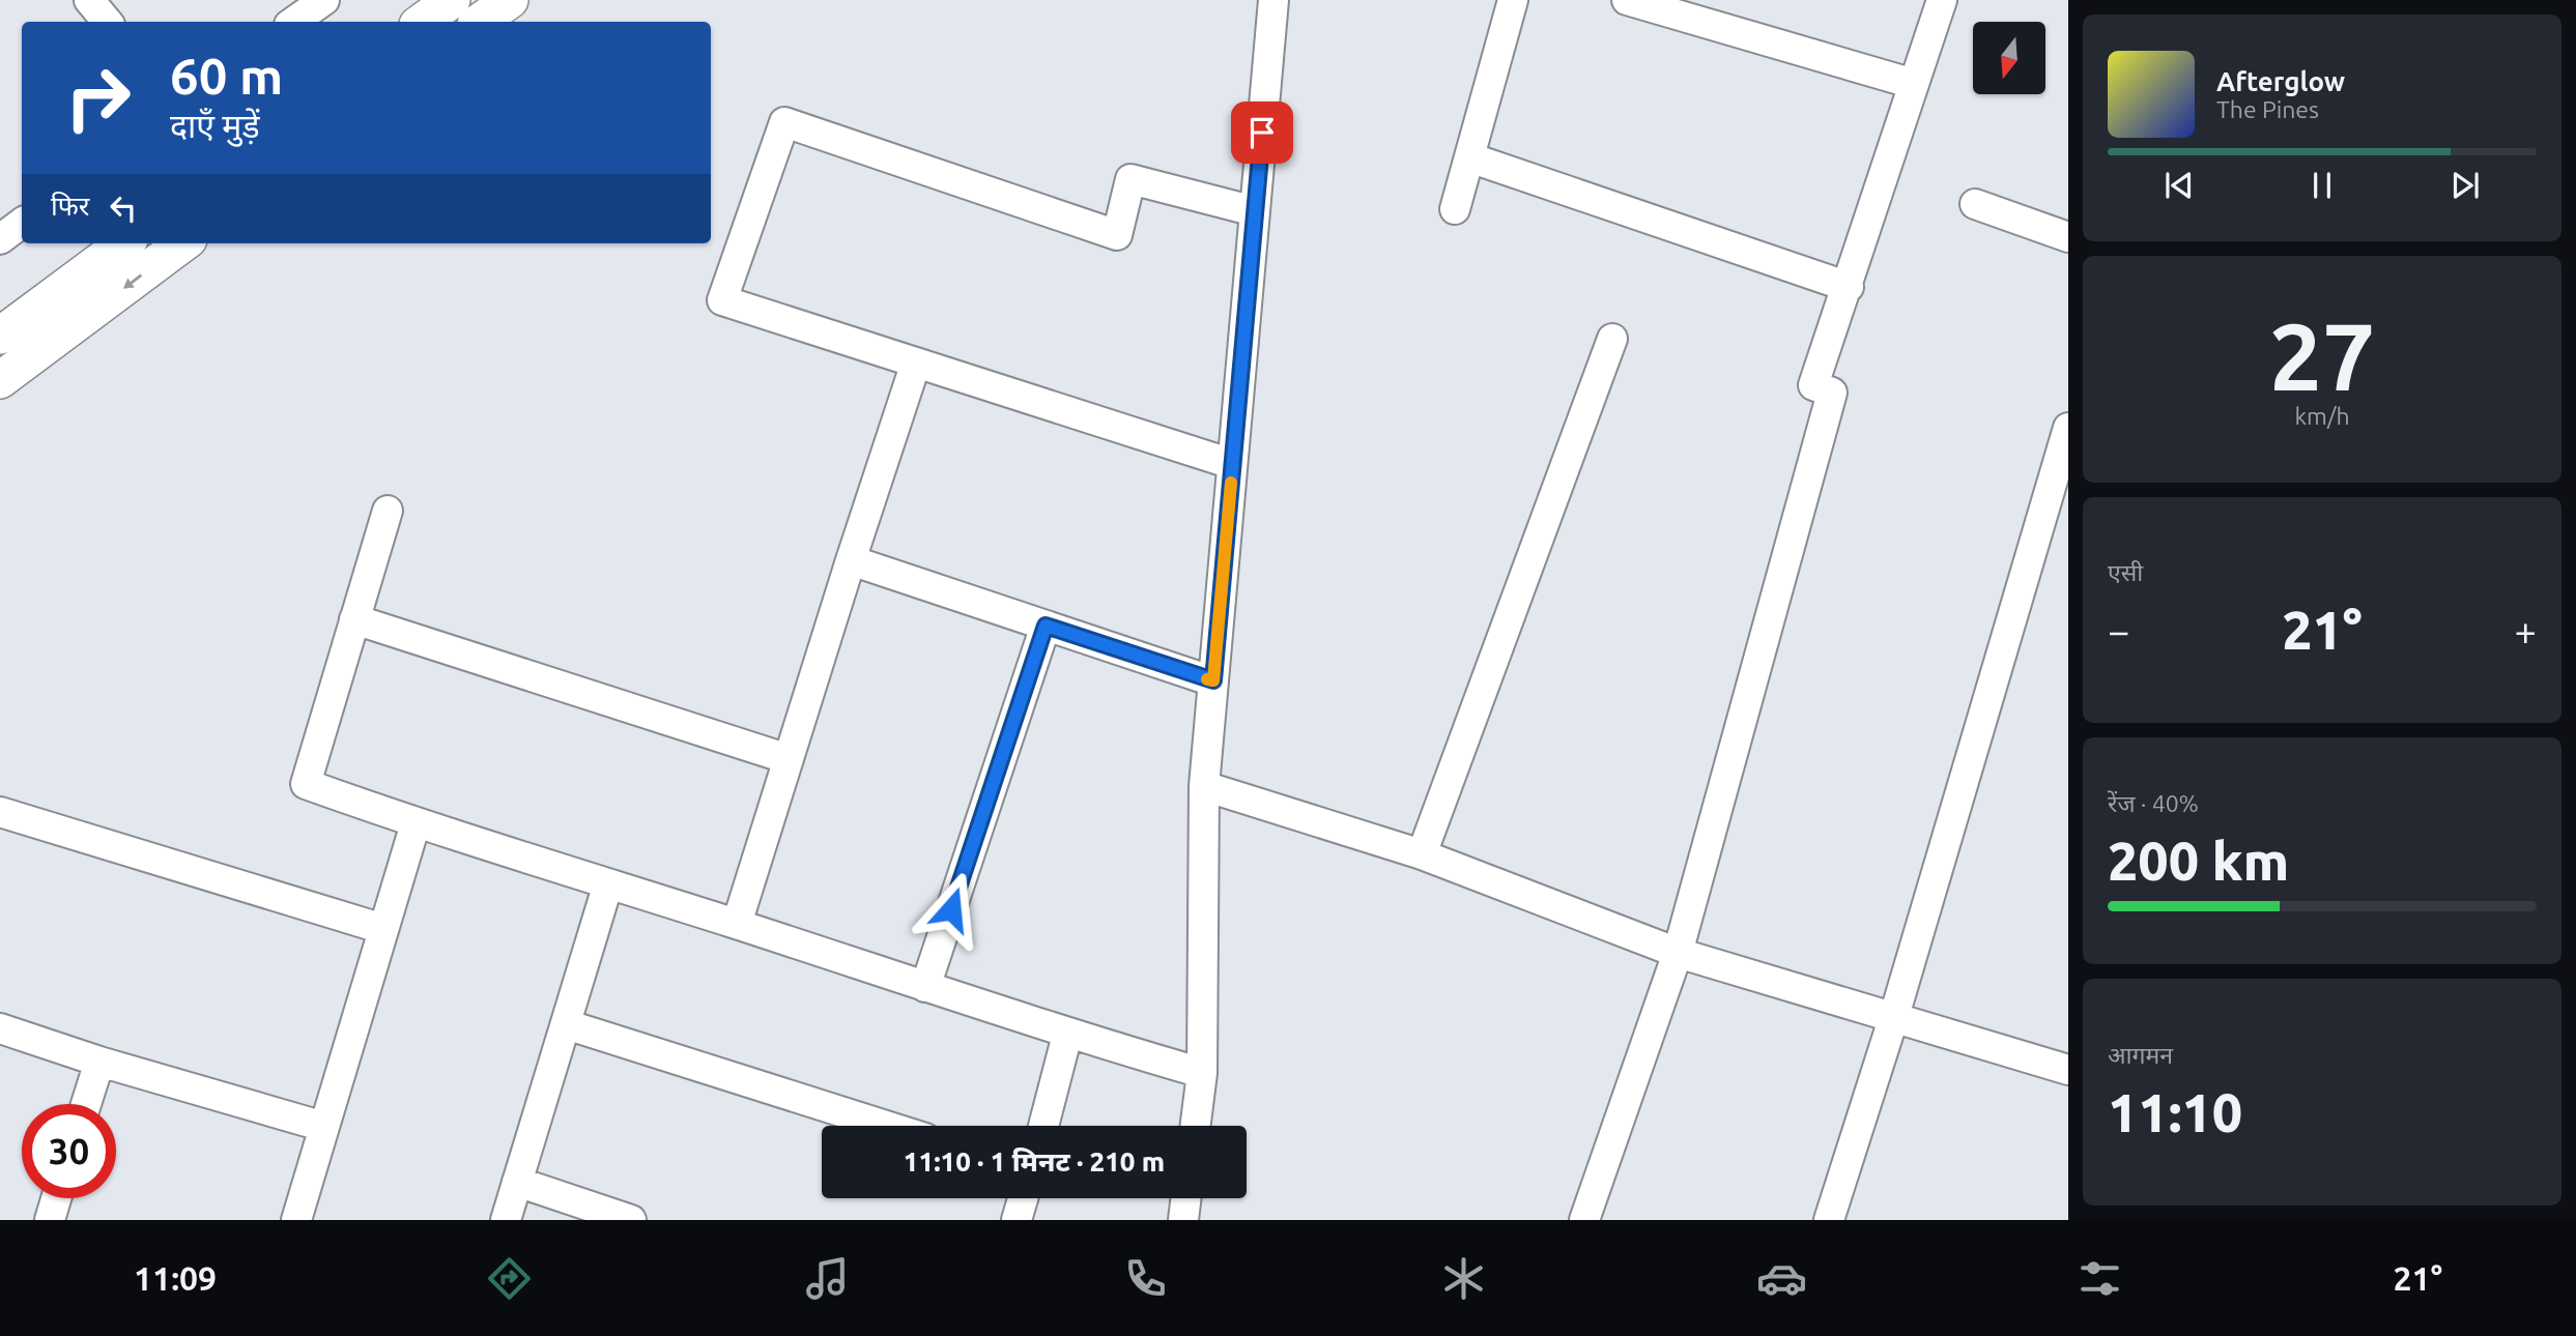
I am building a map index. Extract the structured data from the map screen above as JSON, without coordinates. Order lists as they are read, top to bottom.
{
  "north": "bottom",
  "page": {
    "turn": ["60 m", "दाएँ मुड़ें"],
    "song": ["Afterglow", "The Pines"],
    "then": "फिर",
    "tile": [
      ["27", "km/h"],
      "एसी",
      ["रेंज · 40%", "200 km"],
      ["आगमन", "11:10"]
    ],
    "heat": ["−", "21°", "+"],
    "limit": "30",
    "trip": "11:10 · 1 मिनट · 210 m",
    "tabs": ["11:09", "21°"]
  }
}
